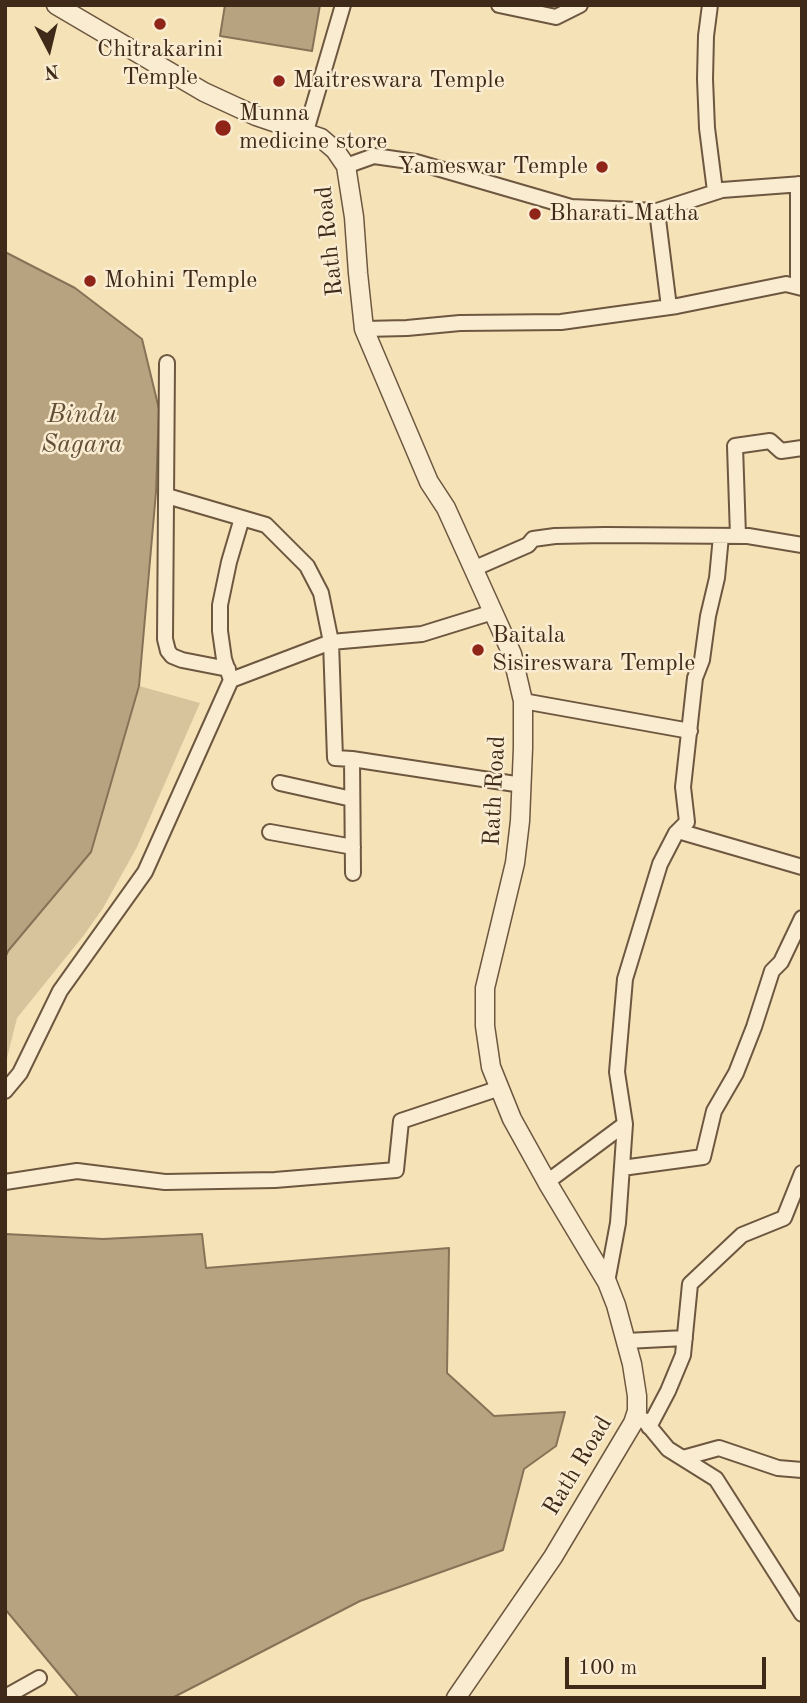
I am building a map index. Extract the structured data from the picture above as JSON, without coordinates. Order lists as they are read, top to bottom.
{
  "streets": {
    "street": ["Rath Road"]
  },
  "water": ["Bindu Sagara"],
  "places": [
    "Chitrakarini Temple",
    "Maitreswara Temple",
    "Munna medicine store",
    "Yameswar Temple",
    "Bharati Matha",
    "Mohini Temple",
    "Baitala Sisireswara Temple"
  ],
  "scale_bar": "100 m",
  "north": "bottom"
}
